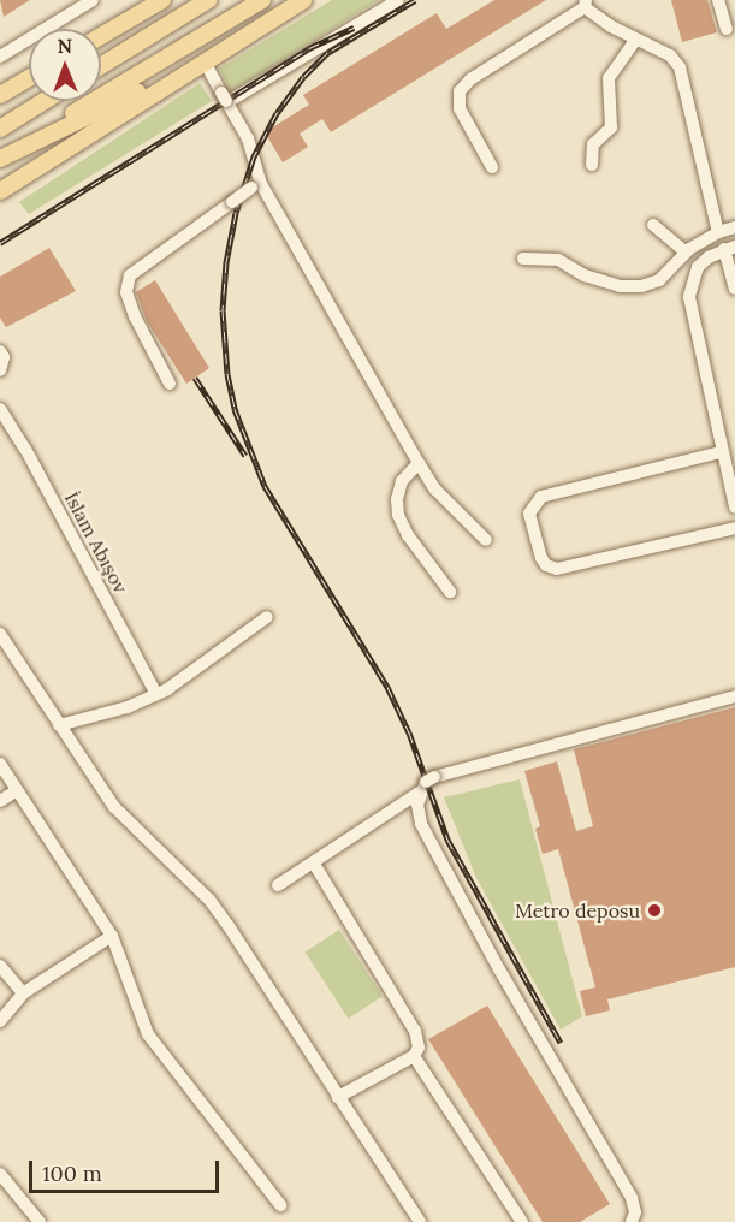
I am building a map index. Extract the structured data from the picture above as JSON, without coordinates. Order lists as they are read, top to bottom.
{
  "streets": {
    "street": ["İslam Abışov"]
  },
  "places": ["Metro deposu"],
  "scale_bar": "100 m",
  "north": "top"
}
